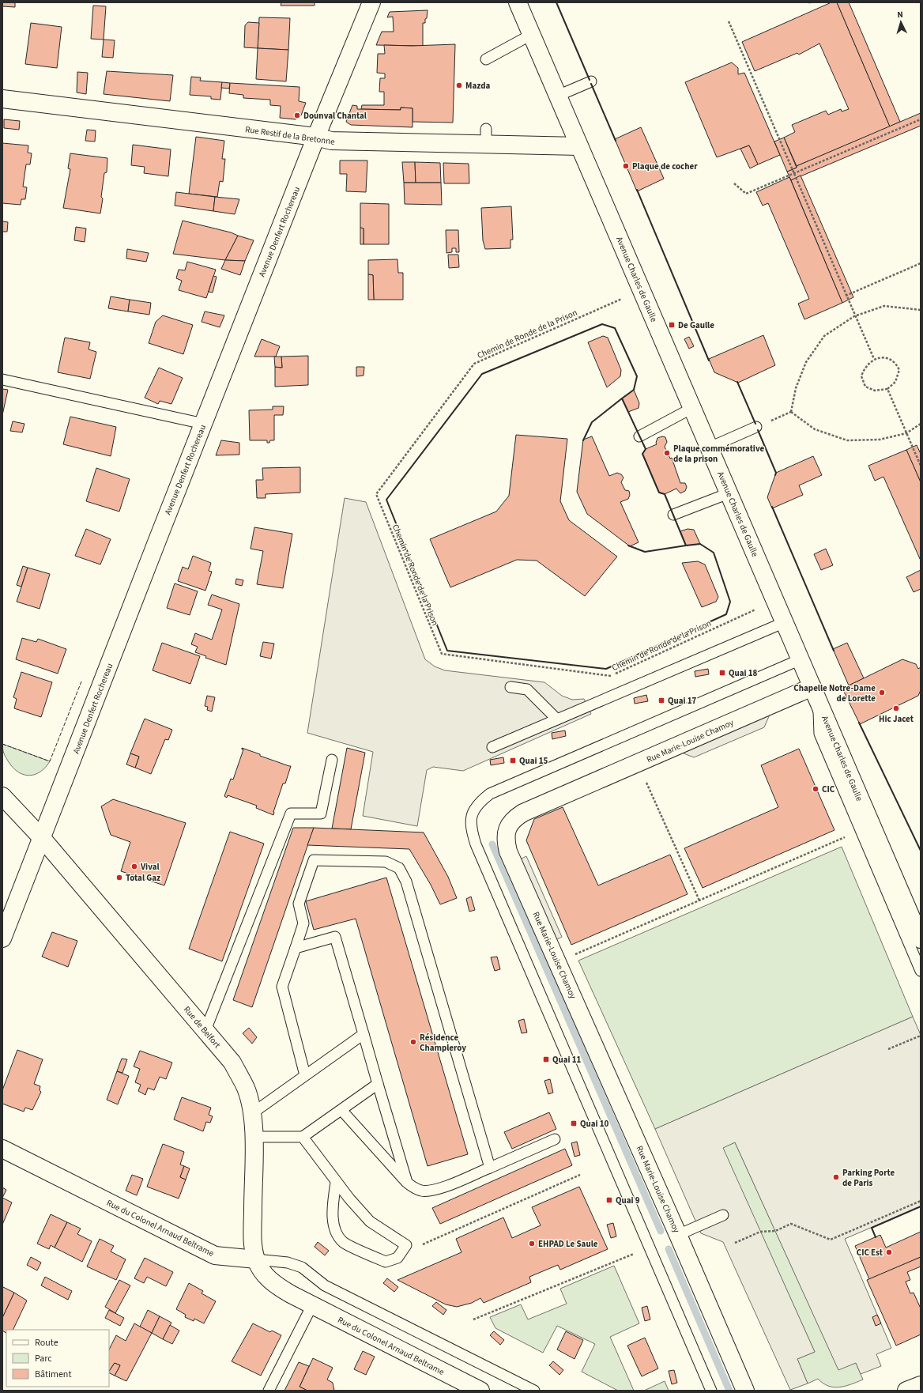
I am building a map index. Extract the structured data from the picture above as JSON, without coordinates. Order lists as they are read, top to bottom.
{
  "streets": {
    "street": [
      "Rue Restif de la Bretonne",
      "Avenue Denfert Rochereau",
      "Avenue Charles de Gaulle",
      "Rue Marie-Louise Chamoy",
      "Rue de Belfort",
      "Rue du Colonel Arnaud Beltrame"
    ],
    "path": ["Chemin de Ronde de la Prison"]
  },
  "crossings": [
    ["Rue Restif de la Bretonne", "Avenue Denfert Rochereau"],
    ["Rue Restif de la Bretonne", "Avenue Charles de Gaulle"],
    ["Avenue Denfert Rochereau", "Rue de Belfort"],
    ["Avenue Charles de Gaulle", "Chemin de Ronde de la Prison"],
    ["Avenue Charles de Gaulle", "Rue Marie-Louise Chamoy"],
    ["Rue de Belfort", "Rue du Colonel Arnaud Beltrame"]
  ],
  "places": {
    "other": [
      "Mazda",
      "Dounval Chantal",
      "Plaque de cocher",
      "Plaque commémorative de la prison",
      "Chapelle Notre-Dame de Lorette",
      "Hic Jacet",
      "CIC",
      "Vival",
      "Total Gaz",
      "Résidence Champleroy",
      "Parking Porte de Paris",
      "EHPAD Le Saule",
      "CIC Est"
    ],
    "transit": [
      "De Gaulle",
      "Quai 18",
      "Quai 17",
      "Quai 15",
      "Quai 11",
      "Quai 10",
      "Quai 9"
    ]
  },
  "legend": ["Route", "Parc", "Bâtiment"],
  "north": "top"
}
